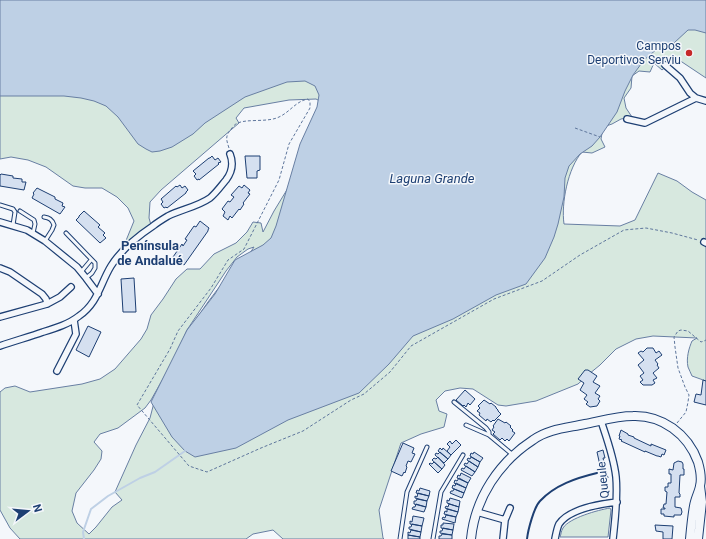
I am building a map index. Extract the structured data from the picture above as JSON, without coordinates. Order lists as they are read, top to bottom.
{
  "streets": {
    "street": ["Queule"]
  },
  "districts": ["Península de Andalué"],
  "water": ["Laguna Grande"],
  "places": ["Campos Deportivos Serviu"],
  "north": "right"
}
